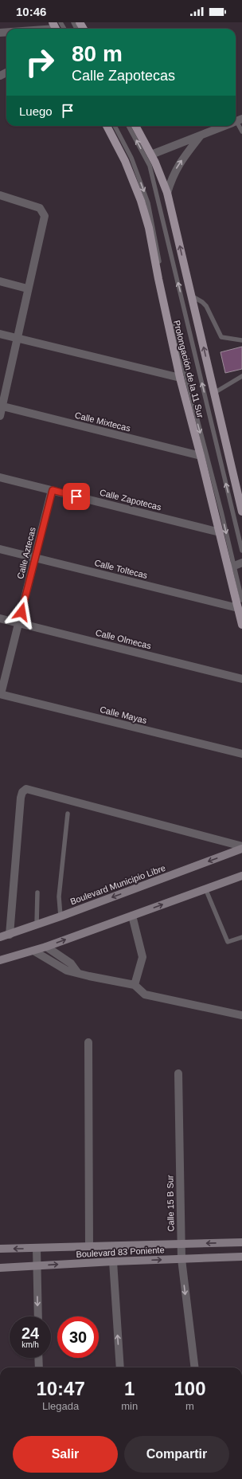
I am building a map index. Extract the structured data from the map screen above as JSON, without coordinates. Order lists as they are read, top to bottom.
{
  "streets": {
    "main road": ["Prolongación de la 11 Sur", "Boulevard Municipio Libre", "Boulevard 83 Poniente"],
    "street": [
      "Calle Mixtecas",
      "Calle Zapotecas",
      "Calle Aztecas",
      "Calle Toltecas",
      "Calle Olmecas",
      "Calle Mayas",
      "Calle 15 B Sur"
    ]
  },
  "crossings": [
    ["Prolongación de la 11 Sur", "Calle Mixtecas"],
    ["Prolongación de la 11 Sur", "Calle Zapotecas"],
    ["Prolongación de la 11 Sur", "Calle Toltecas"],
    ["Calle Zapotecas", "Calle Aztecas"],
    ["Calle Aztecas", "Calle Toltecas"],
    ["Calle Aztecas", "Calle Olmecas"],
    ["Calle Aztecas", "Calle Mayas"],
    ["Calle 15 B Sur", "Boulevard 83 Poniente"]
  ],
  "page": {
    "status": "10:46",
    "turn": ["80 m", "Calle Zapotecas"],
    "then": "Luego",
    "speed": "24 km/h",
    "limit": "30",
    "eta": [
      "10:47",
      "Llegada",
      "1",
      "min",
      "100",
      "m"
    ],
    "buttons": ["Salir", "Compartir"]
  }
}
